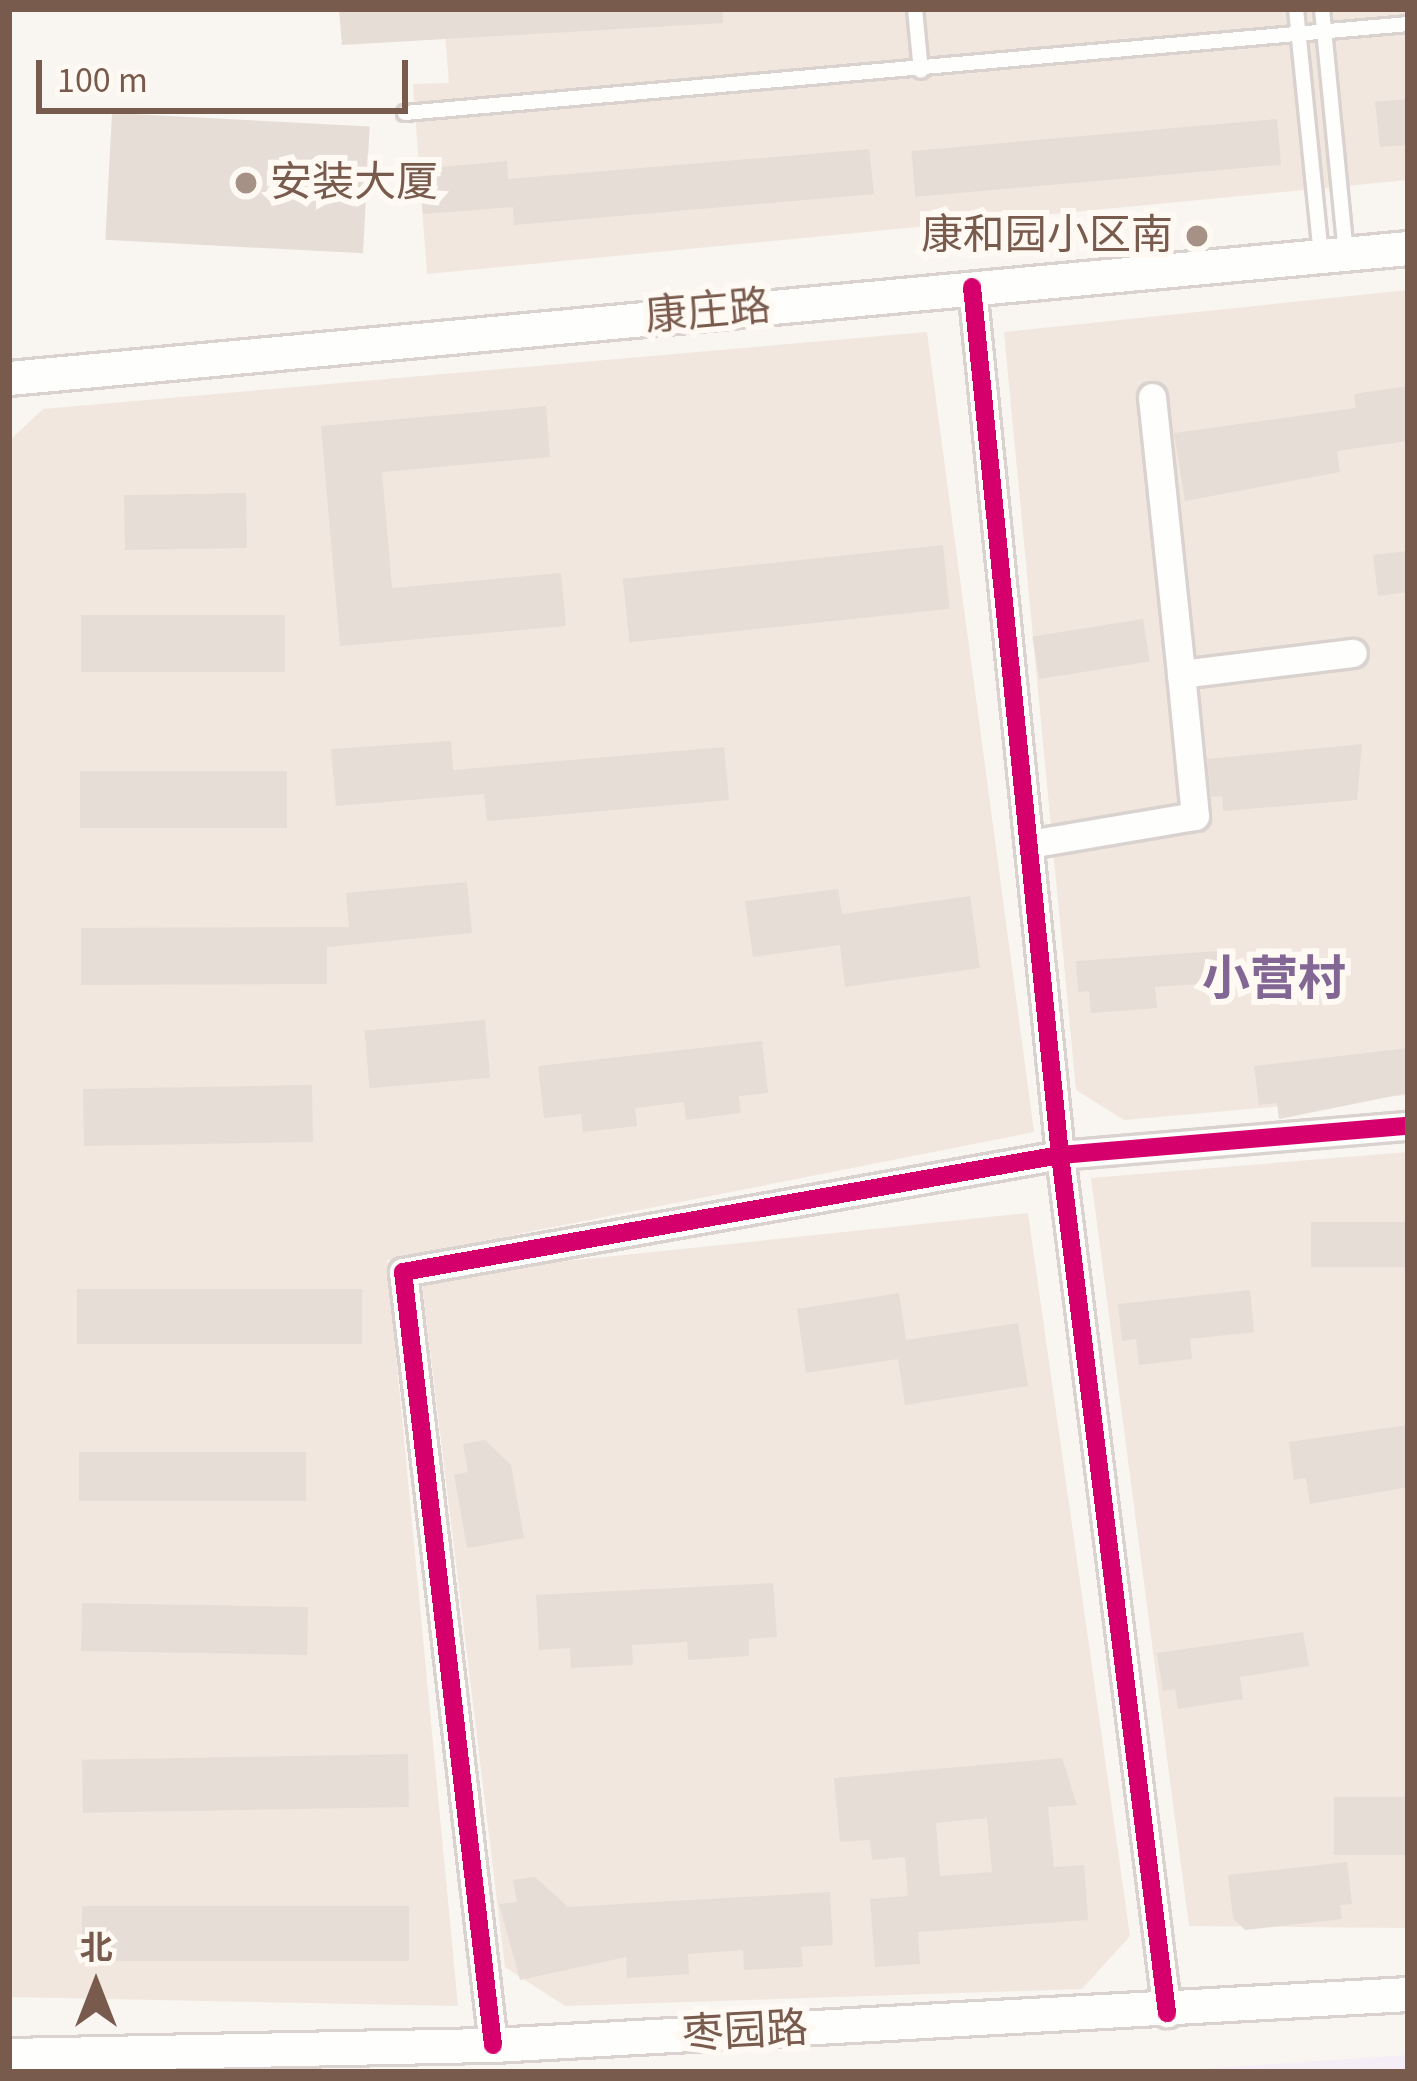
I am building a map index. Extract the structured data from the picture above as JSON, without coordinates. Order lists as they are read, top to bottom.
{
  "streets": {
    "street": ["康庄路", "枣园路"]
  },
  "districts": ["小营村"],
  "places": ["安装大厦", "康和园小区南"],
  "scale_bar": "100 m",
  "north": "top"
}
